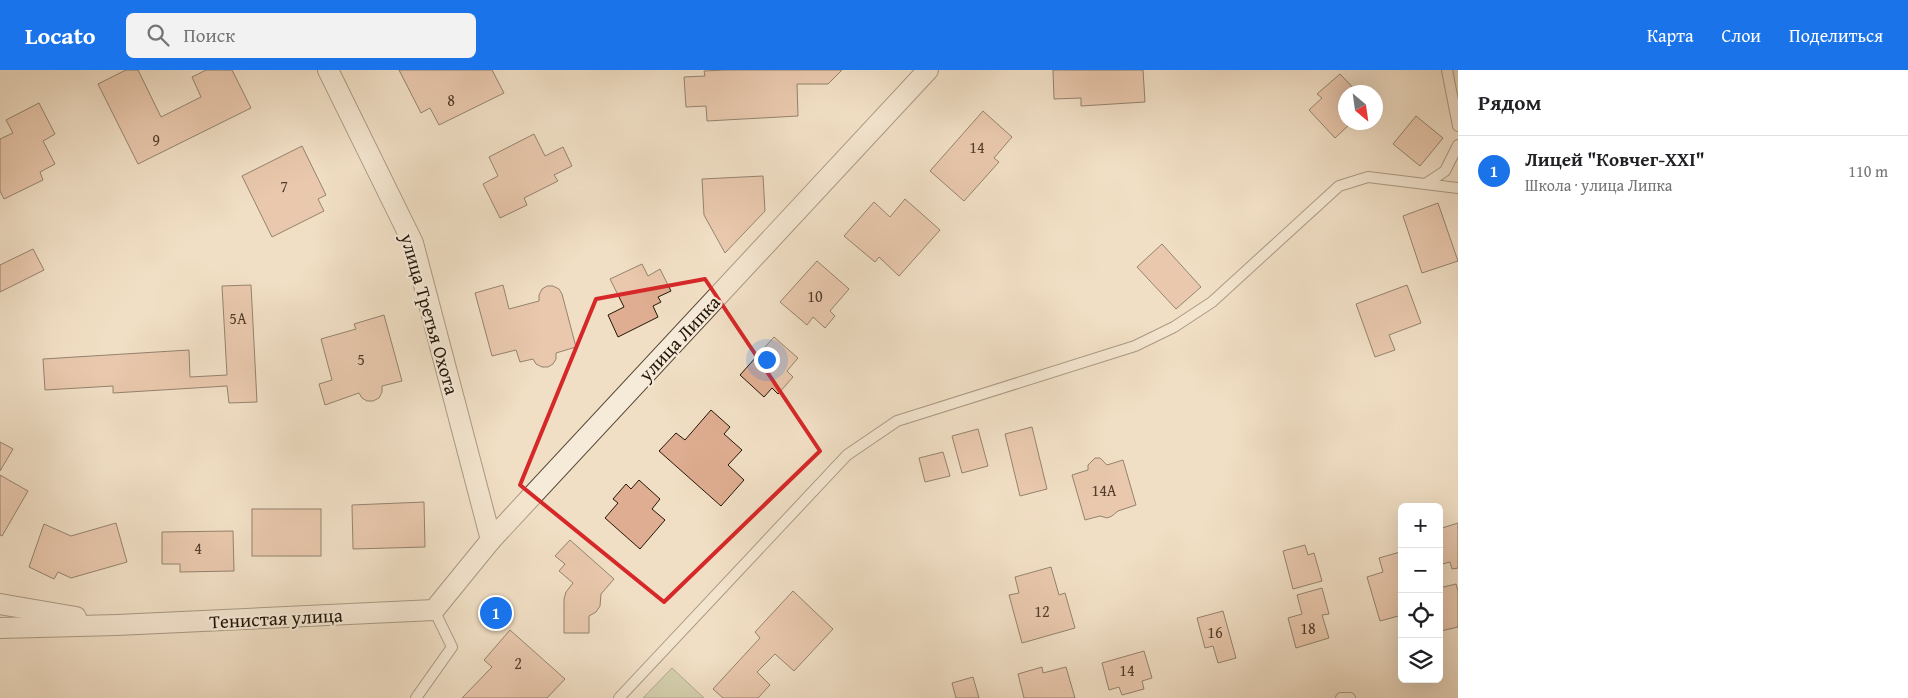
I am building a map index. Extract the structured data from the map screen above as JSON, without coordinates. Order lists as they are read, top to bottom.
{
  "streets": {
    "street": ["улица Третья Охота", "улица Липка", "Тенистая улица"]
  },
  "crossings": [
    ["улица Третья Охота", "улица Липка"],
    ["улица Липка", "Тенистая улица"]
  ],
  "house_numbers": [
    "8",
    "9",
    "14",
    "7",
    "10",
    "5А",
    "5",
    "14А",
    "4",
    "12",
    "18",
    "16",
    "2",
    "14"
  ],
  "north": "bottom right",
  "page": {
    "header": "Locato",
    "search": "Поиск",
    "nav": ["Карта", "Слои", "Поделиться"],
    "heading": "Рядом",
    "list": [
      {
        "mark": "1",
        "name": "Лицей \"Ковчег-XXI\"",
        "note": "Школа · улица Липка",
        "value": "110 m"
      }
    ],
    "map_buttons": ["+", "−"],
    "pins": "1"
  }
}
